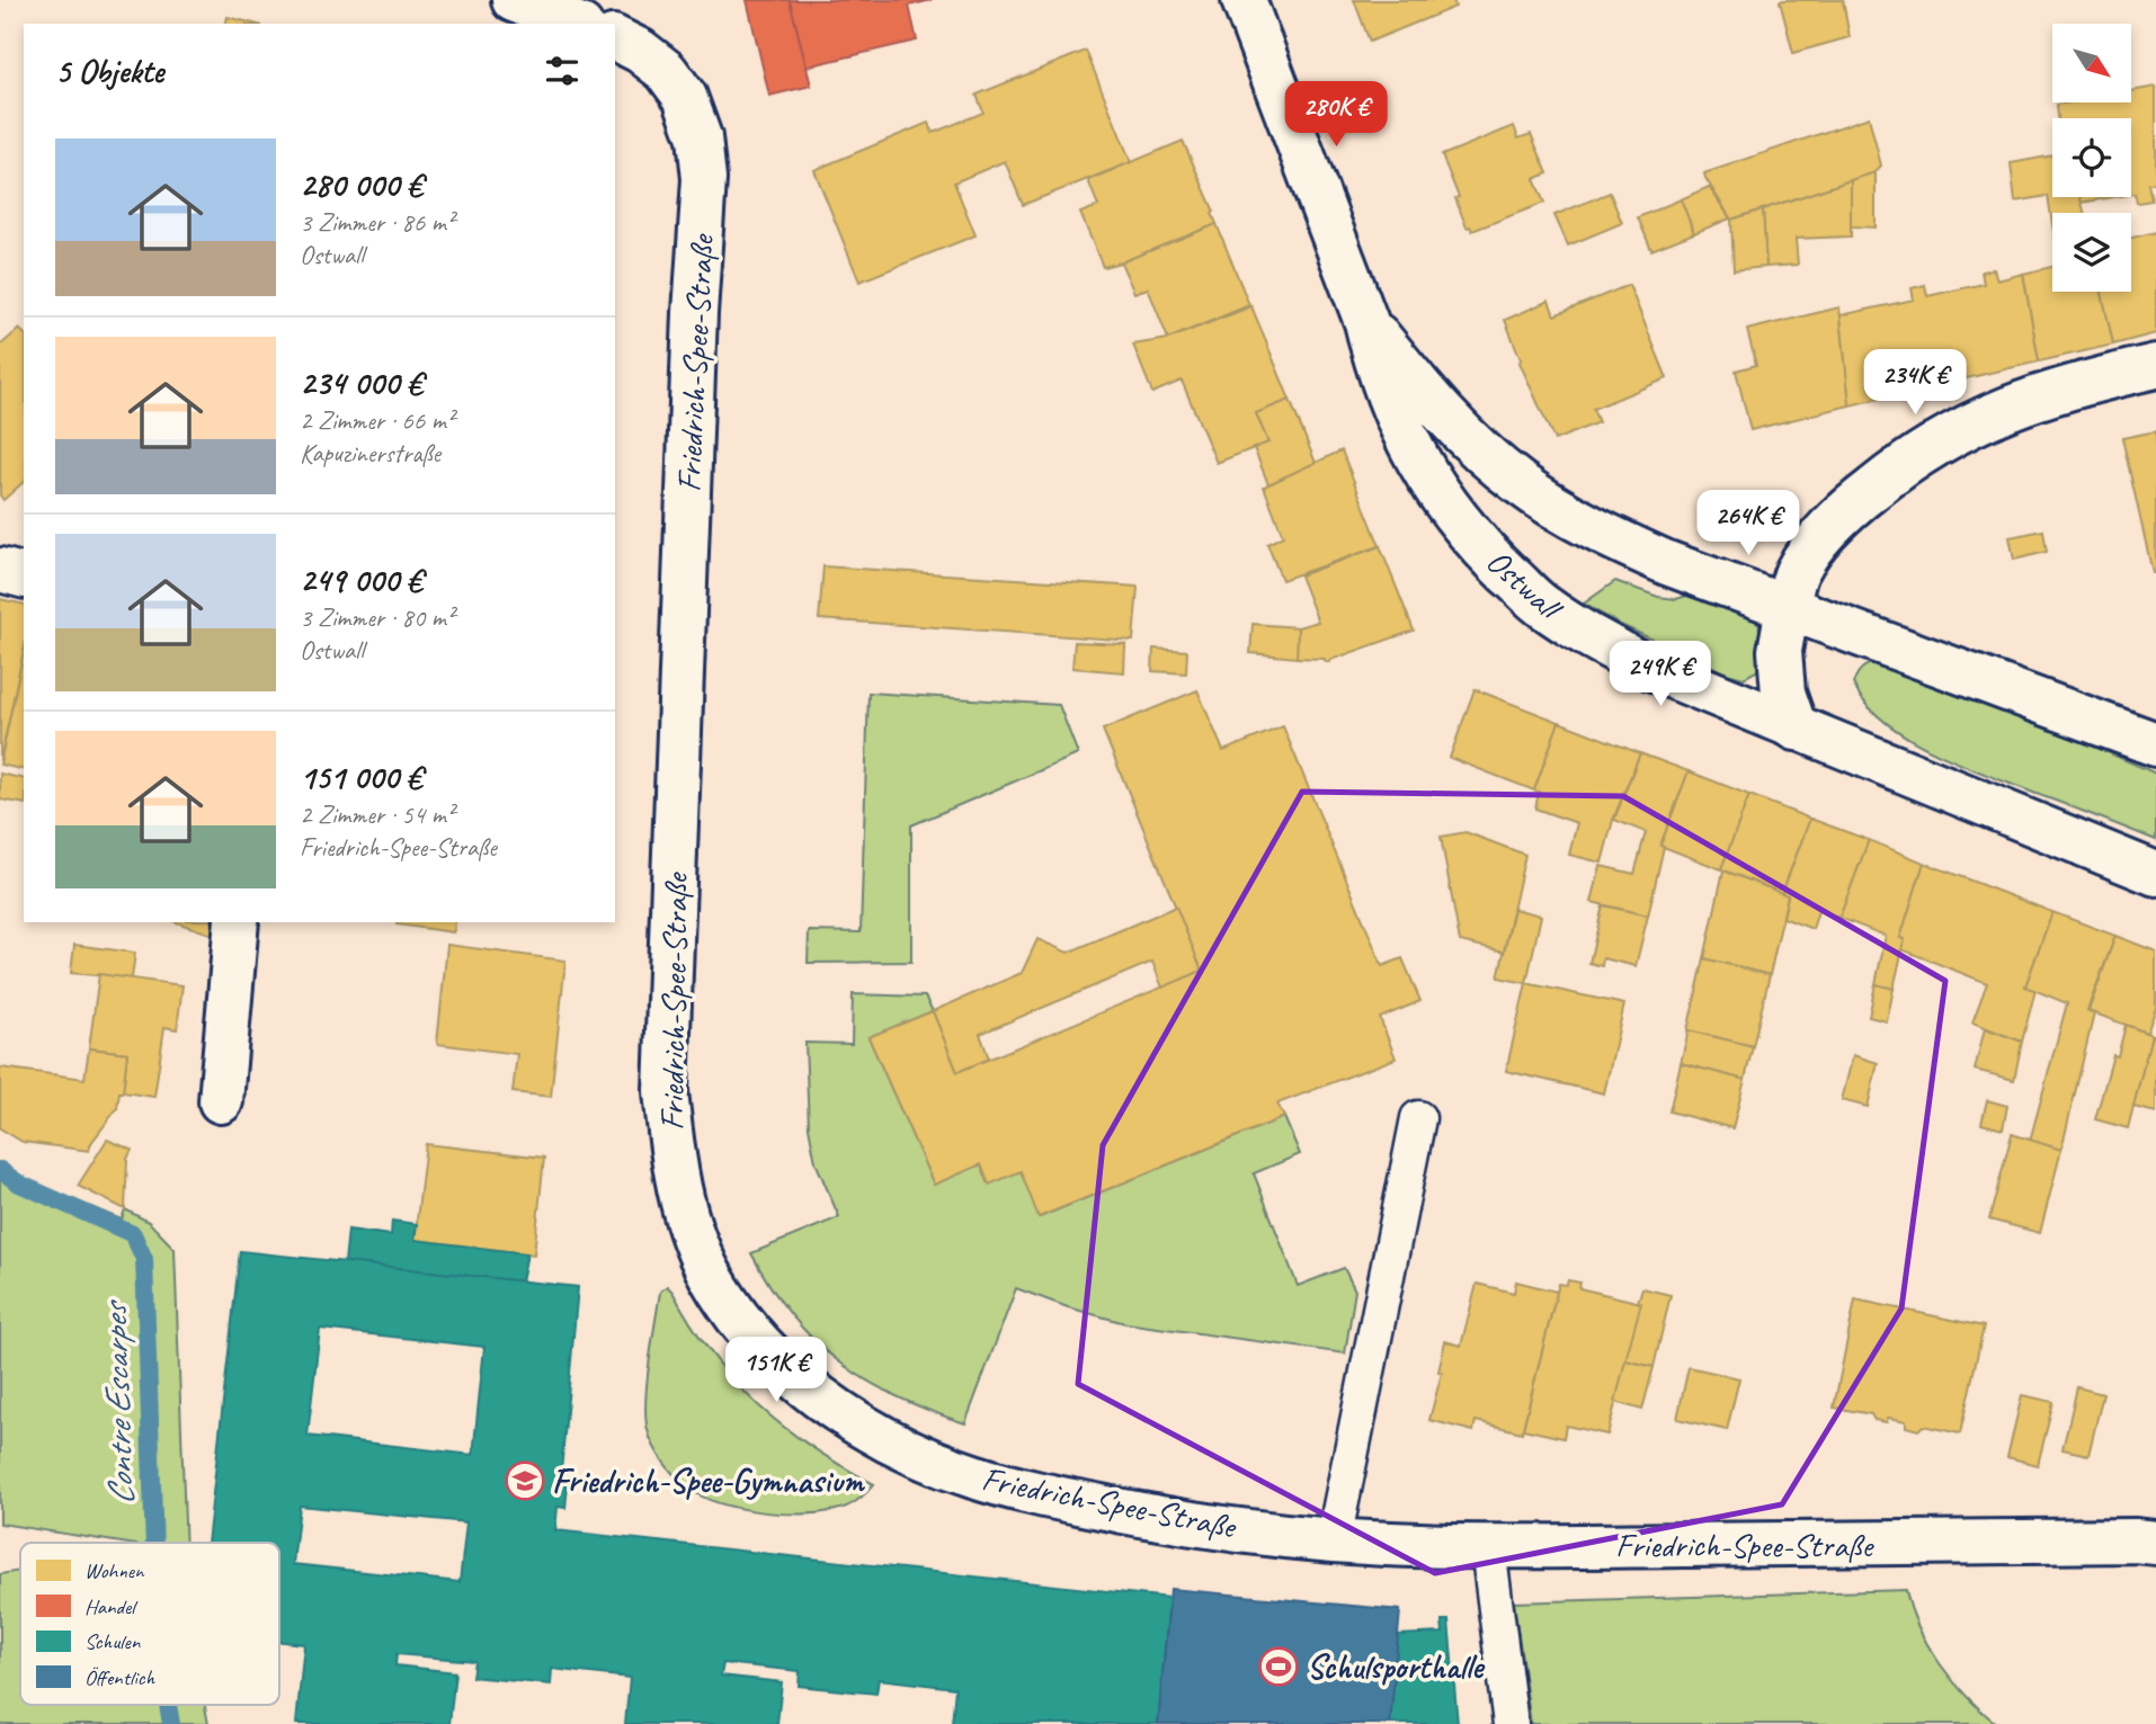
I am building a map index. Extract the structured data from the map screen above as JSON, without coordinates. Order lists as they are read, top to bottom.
{
  "streets": {
    "street": ["Friedrich-Spee-Straße", "Ostwall"]
  },
  "water": ["Contre Escarpes"],
  "places": {
    "school or university": ["Friedrich-Spee-Gymnasium"],
    "sports": ["Schulsporthalle"]
  },
  "legend": [
    "Wohnen",
    "Handel",
    "Schulen",
    "Öffentlich"
  ],
  "north": "bottom right",
  "page": {
    "heading": "5 Objekte",
    "price": [
      "280K €",
      "234K €",
      "264K €",
      "249K €",
      "151K €"
    ],
    "list": [
      {
        "name": "280 000 €",
        "note": "3 Zimmer · 86 m² · Ostwall"
      },
      {
        "name": "234 000 €",
        "note": "2 Zimmer · 66 m² · Kapuzinerstraße"
      },
      {
        "name": "249 000 €",
        "note": "3 Zimmer · 80 m² · Ostwall"
      },
      {
        "name": "151 000 €",
        "note": "2 Zimmer · 54 m² · Friedrich-Spee-Straße"
      }
    ]
  }
}
